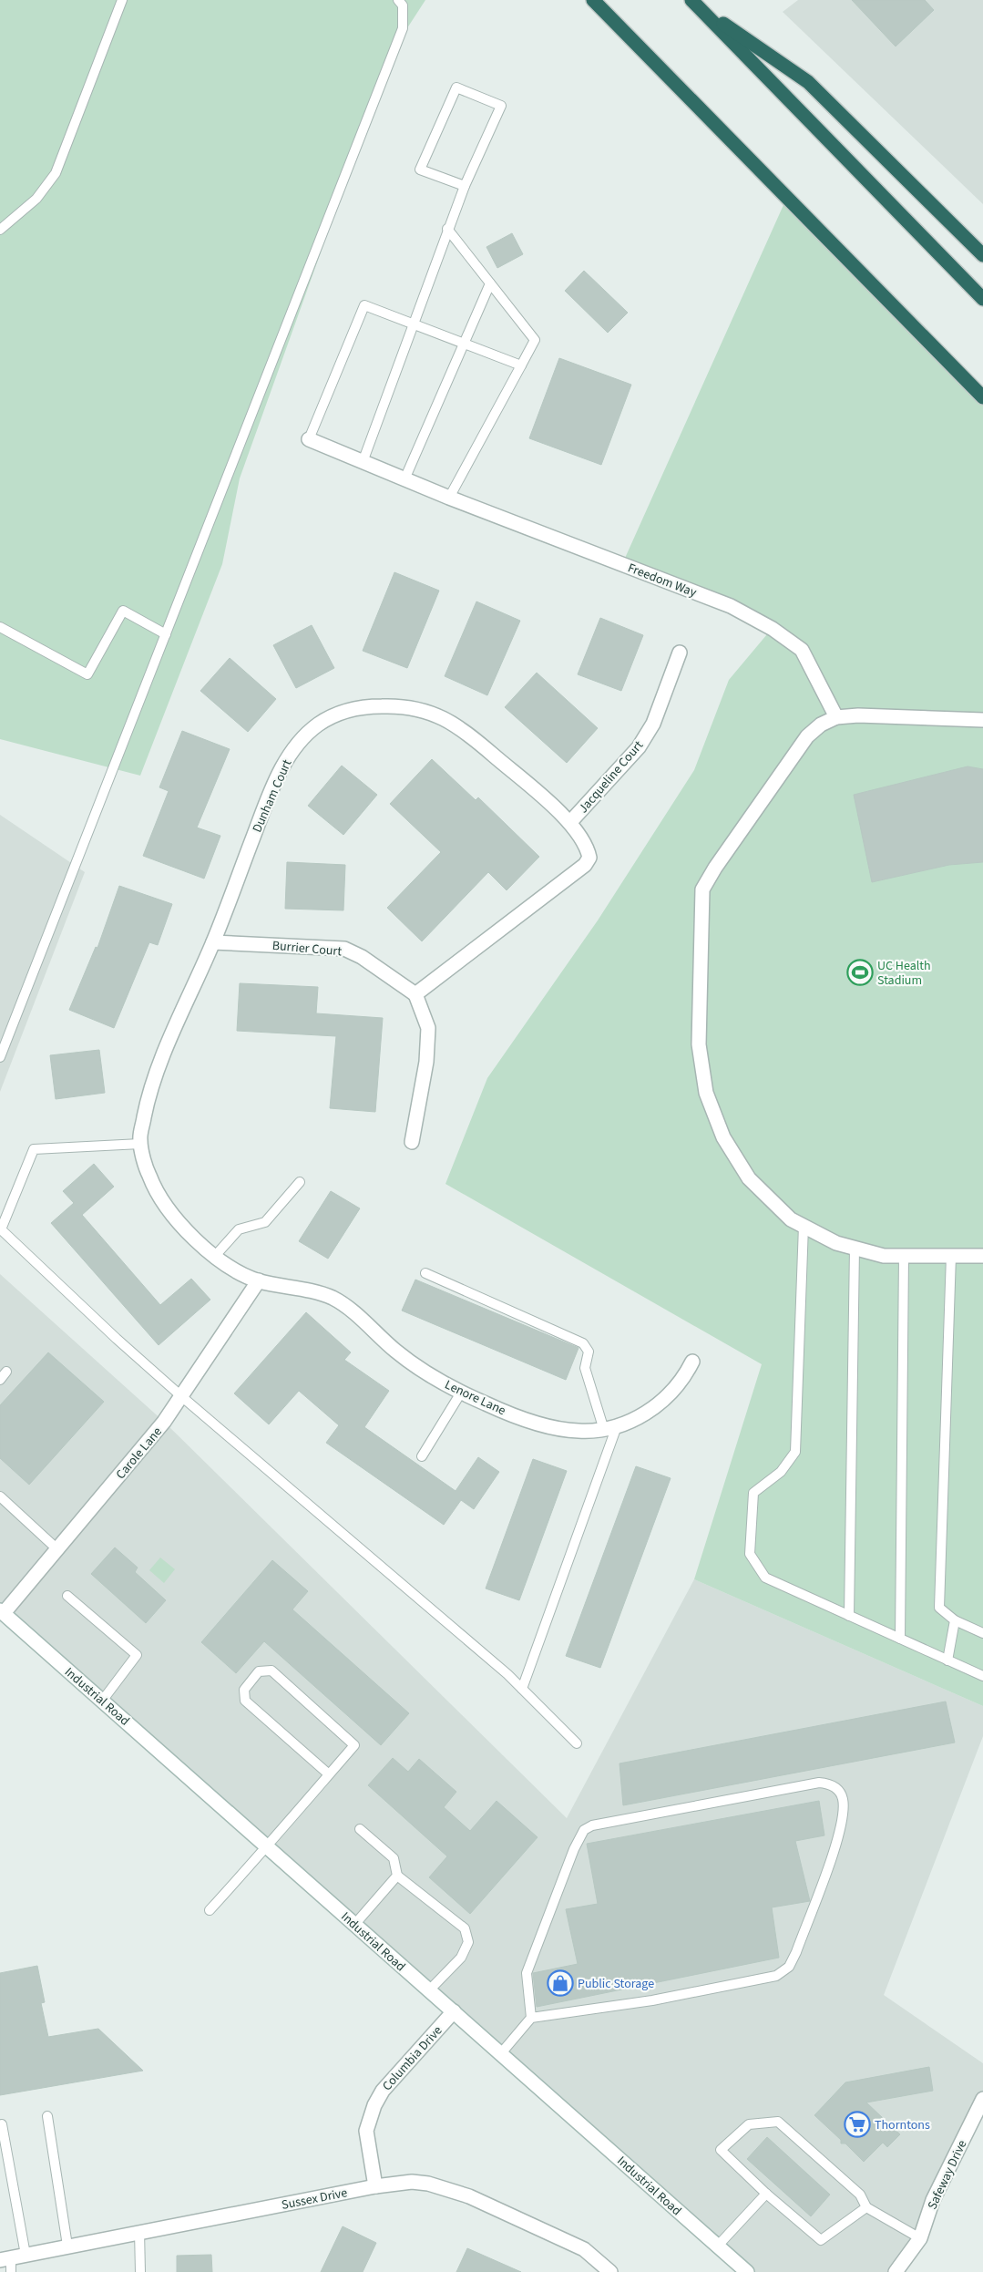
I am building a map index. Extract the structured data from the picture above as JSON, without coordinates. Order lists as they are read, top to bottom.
{
  "streets": {
    "street": [
      "Freedom Way",
      "Jacqueline Court",
      "Dunham Court",
      "Burrier Court",
      "Lenore Lane",
      "Carole Lane",
      "Industrial Road",
      "Columbia Drive",
      "Safeway Drive",
      "Sussex Drive"
    ]
  },
  "crossings": [
    ["Jacqueline Court", "Dunham Court"],
    ["Dunham Court", "Burrier Court"],
    ["Dunham Court", "Lenore Lane"],
    ["Dunham Court", "Carole Lane"],
    ["Lenore Lane", "Carole Lane"],
    ["Carole Lane", "Industrial Road"],
    ["Industrial Road", "Columbia Drive"],
    ["Columbia Drive", "Sussex Drive"]
  ],
  "places": {
    "sports": ["UC Health Stadium"],
    "shop": ["Public Storage"],
    "supermarket": ["Thorntons"]
  }
}
